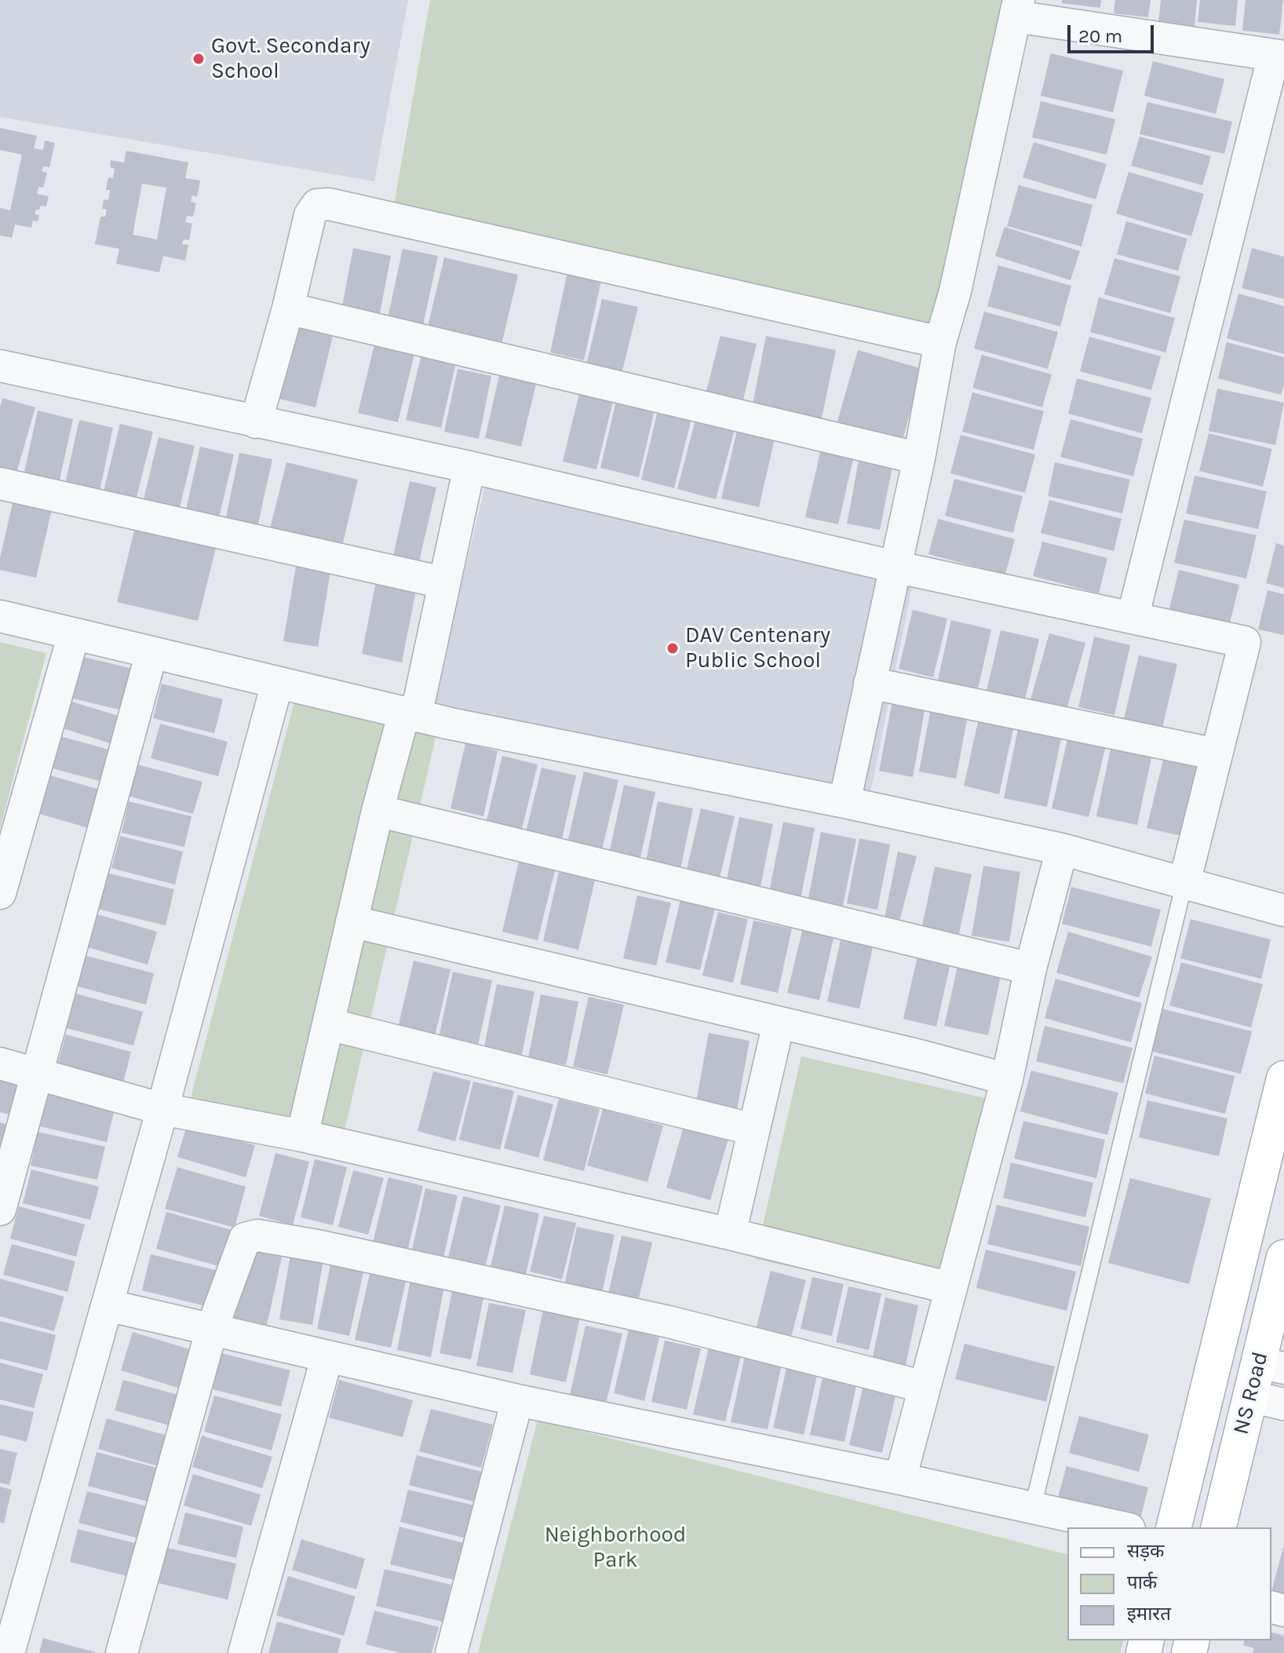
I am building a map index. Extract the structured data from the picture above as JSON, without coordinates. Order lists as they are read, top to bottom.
{
  "streets": {
    "street": ["NS Road"]
  },
  "parks": ["Neighborhood Park"],
  "places": ["Govt. Secondary School", "DAV Centenary Public School"],
  "legend": ["सड़क", "पार्क", "इमारत"],
  "scale_bar": "20 m"
}
